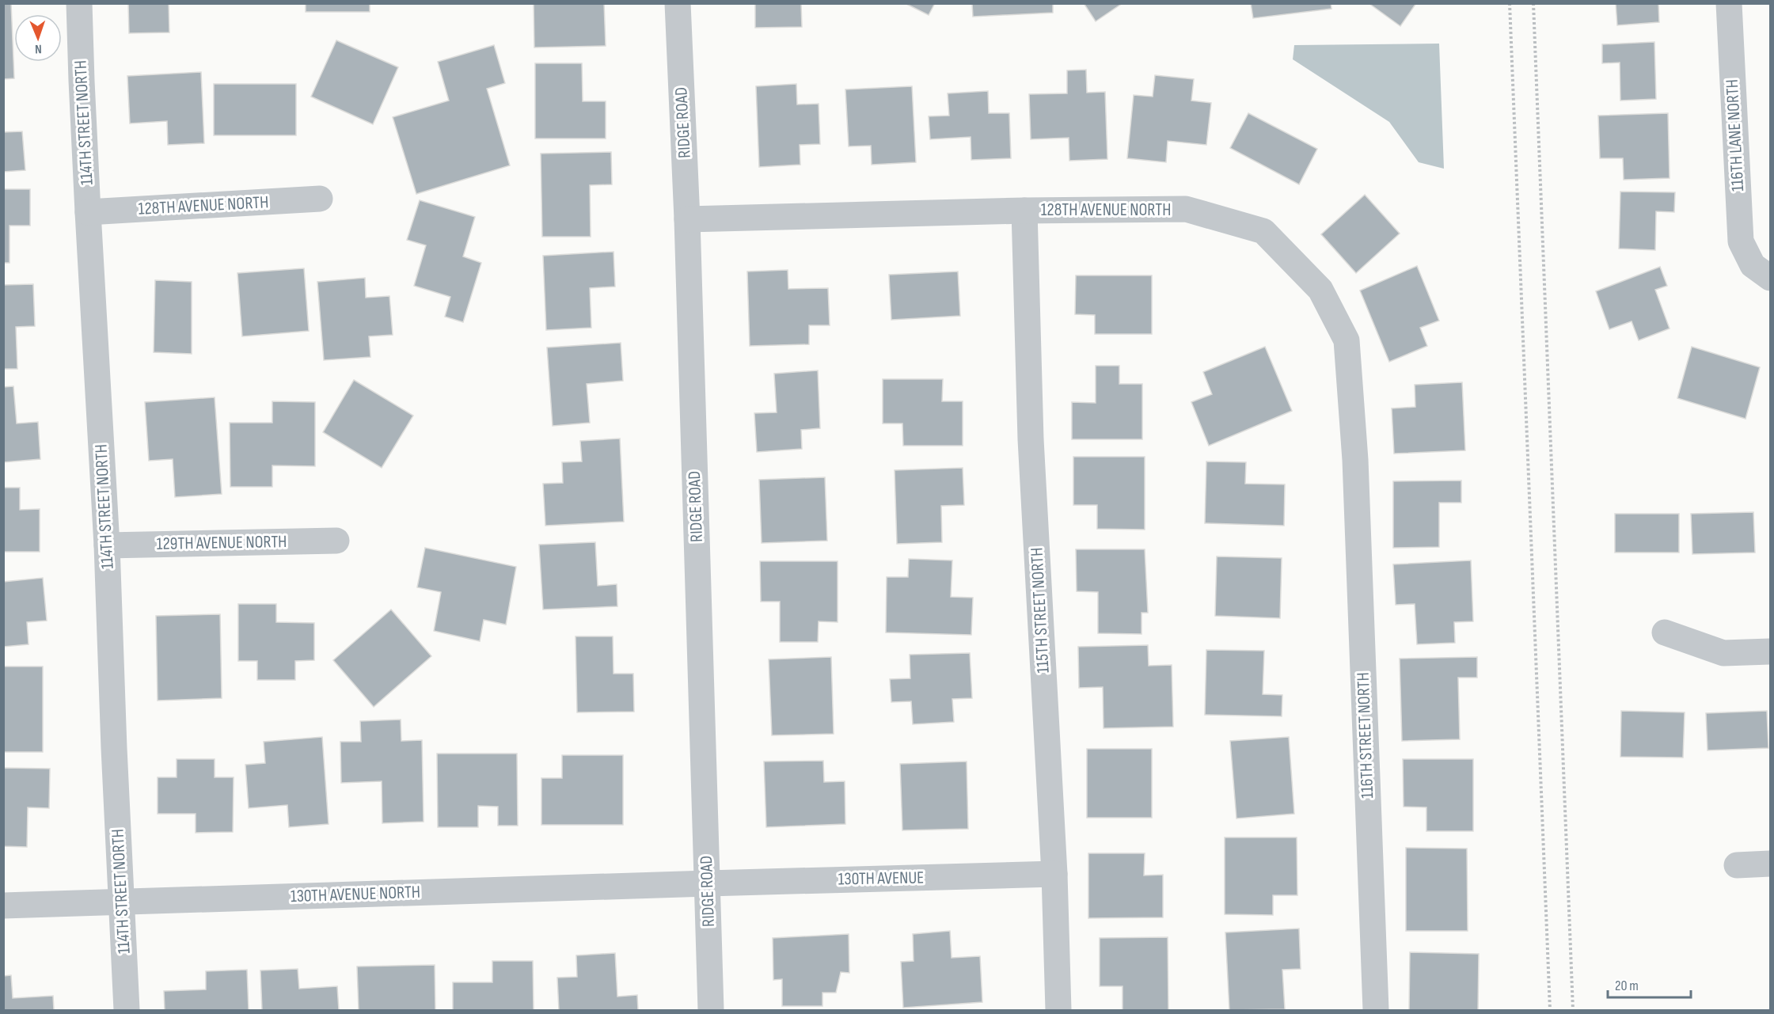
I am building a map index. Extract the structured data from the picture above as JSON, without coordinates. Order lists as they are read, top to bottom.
{
  "streets": {
    "street": [
      "114TH STREET NORTH",
      "RIDGE ROAD",
      "116TH LANE NORTH",
      "128TH AVENUE NORTH",
      "129TH AVENUE NORTH",
      "115TH STREET NORTH",
      "116TH STREET NORTH",
      "130TH AVENUE",
      "130TH AVENUE NORTH"
    ]
  },
  "crossings": [
    ["114TH STREET NORTH", "128TH AVENUE NORTH"],
    ["114TH STREET NORTH", "129TH AVENUE NORTH"],
    ["114TH STREET NORTH", "130TH AVENUE NORTH"],
    ["RIDGE ROAD", "128TH AVENUE NORTH"],
    ["RIDGE ROAD", "130TH AVENUE"],
    ["RIDGE ROAD", "130TH AVENUE NORTH"],
    ["128TH AVENUE NORTH", "115TH STREET NORTH"],
    ["128TH AVENUE NORTH", "116TH STREET NORTH"],
    ["115TH STREET NORTH", "130TH AVENUE"],
    ["130TH AVENUE", "130TH AVENUE NORTH"]
  ],
  "scale_bar": "20 m",
  "north": "bottom"
}
